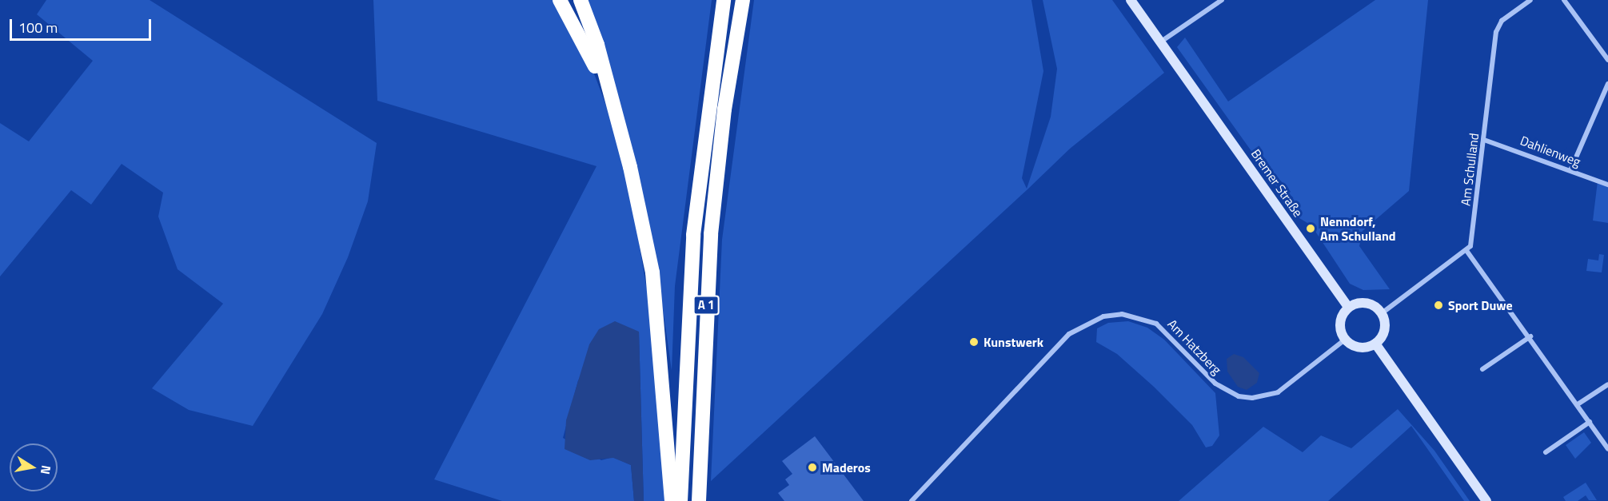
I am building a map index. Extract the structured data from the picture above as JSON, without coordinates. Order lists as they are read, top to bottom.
{
  "streets": {
    "highway": ["A 1"],
    "main road": ["Bremer Straße"],
    "street": ["Dahlienweg", "Am Schulland", "Am Hatzberg"]
  },
  "crossings": [
    ["Dahlienweg", "Am Schulland"],
    ["Bremer Straße", "Am Hatzberg"]
  ],
  "places": [
    "Nenndorf, Am Schulland",
    "Sport Duwe",
    "Kunstwerk",
    "Maderos"
  ],
  "scale_bar": "100 m",
  "north": "right"
}
